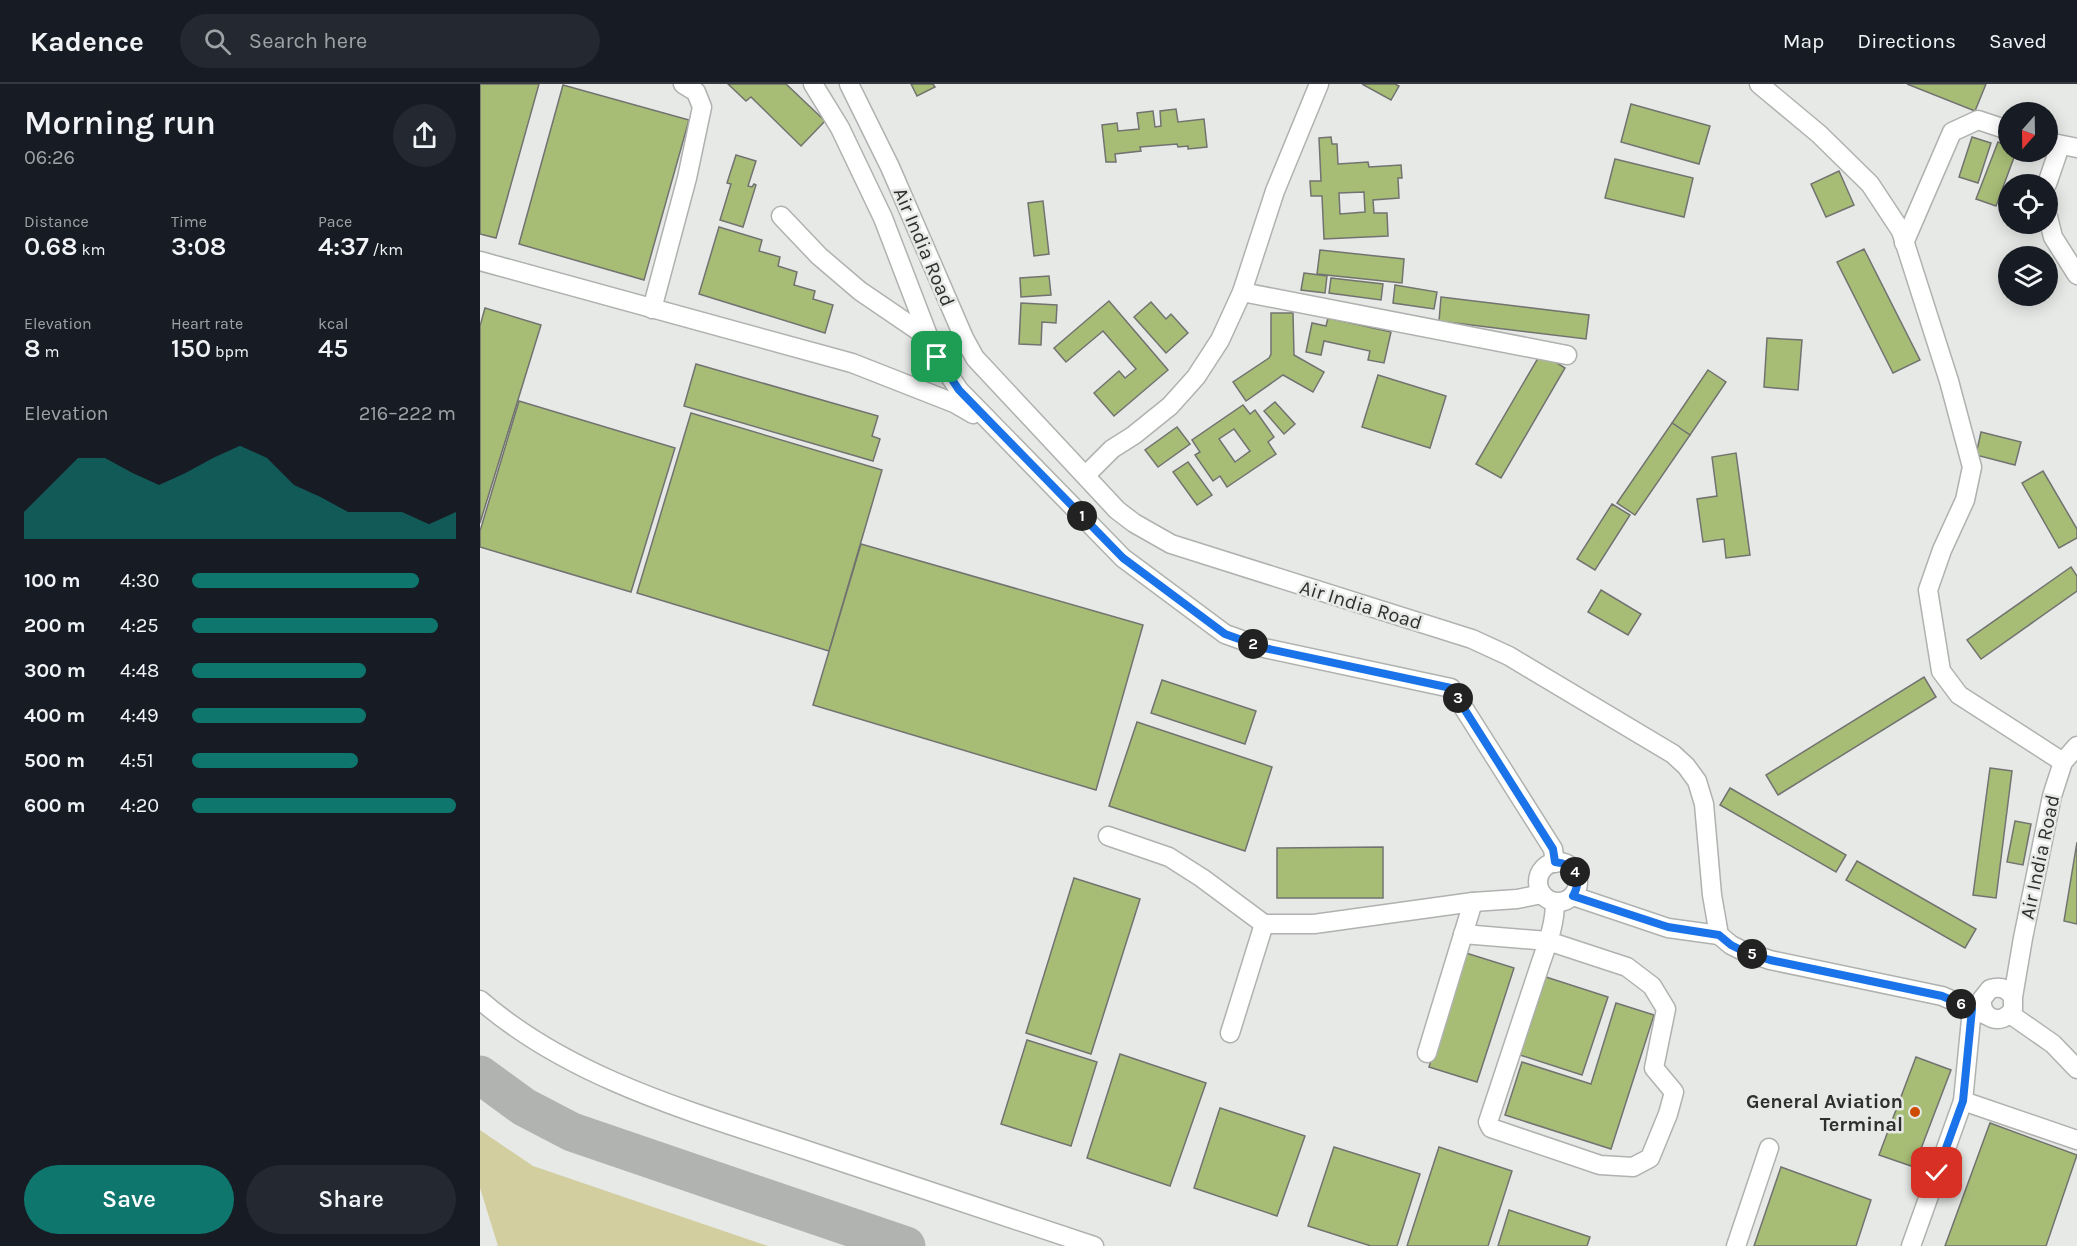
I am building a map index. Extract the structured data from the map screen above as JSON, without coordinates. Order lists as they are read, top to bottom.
{
  "streets": {
    "street": ["Air India Road"]
  },
  "places": ["General Aviation Terminal"],
  "north": "bottom",
  "page": {
    "header": "Kadence",
    "search": "Search here",
    "nav": ["Map", "Directions", "Saved"],
    "heading": ["Morning run", "06:26"],
    "stats": [
      ["Distance", "0.68 km"],
      ["Time", "3:08"],
      ["Pace", "4:37 /km"],
      ["Elevation", "8 m"],
      ["Heart rate", "150 bpm"],
      ["kcal", "45"]
    ],
    "chart": ["Elevation", "216–222 m"],
    "pins": [
      "1",
      "2",
      "3",
      "4",
      "5",
      "6"
    ],
    "list": [
      {
        "name": "100 m",
        "note": "4:30"
      },
      {
        "name": "200 m",
        "note": "4:25"
      },
      {
        "name": "300 m",
        "note": "4:48"
      },
      {
        "name": "400 m",
        "note": "4:49"
      },
      {
        "name": "500 m",
        "note": "4:51"
      },
      {
        "name": "600 m",
        "note": "4:20"
      }
    ],
    "buttons": ["Save", "Share"]
  }
}
